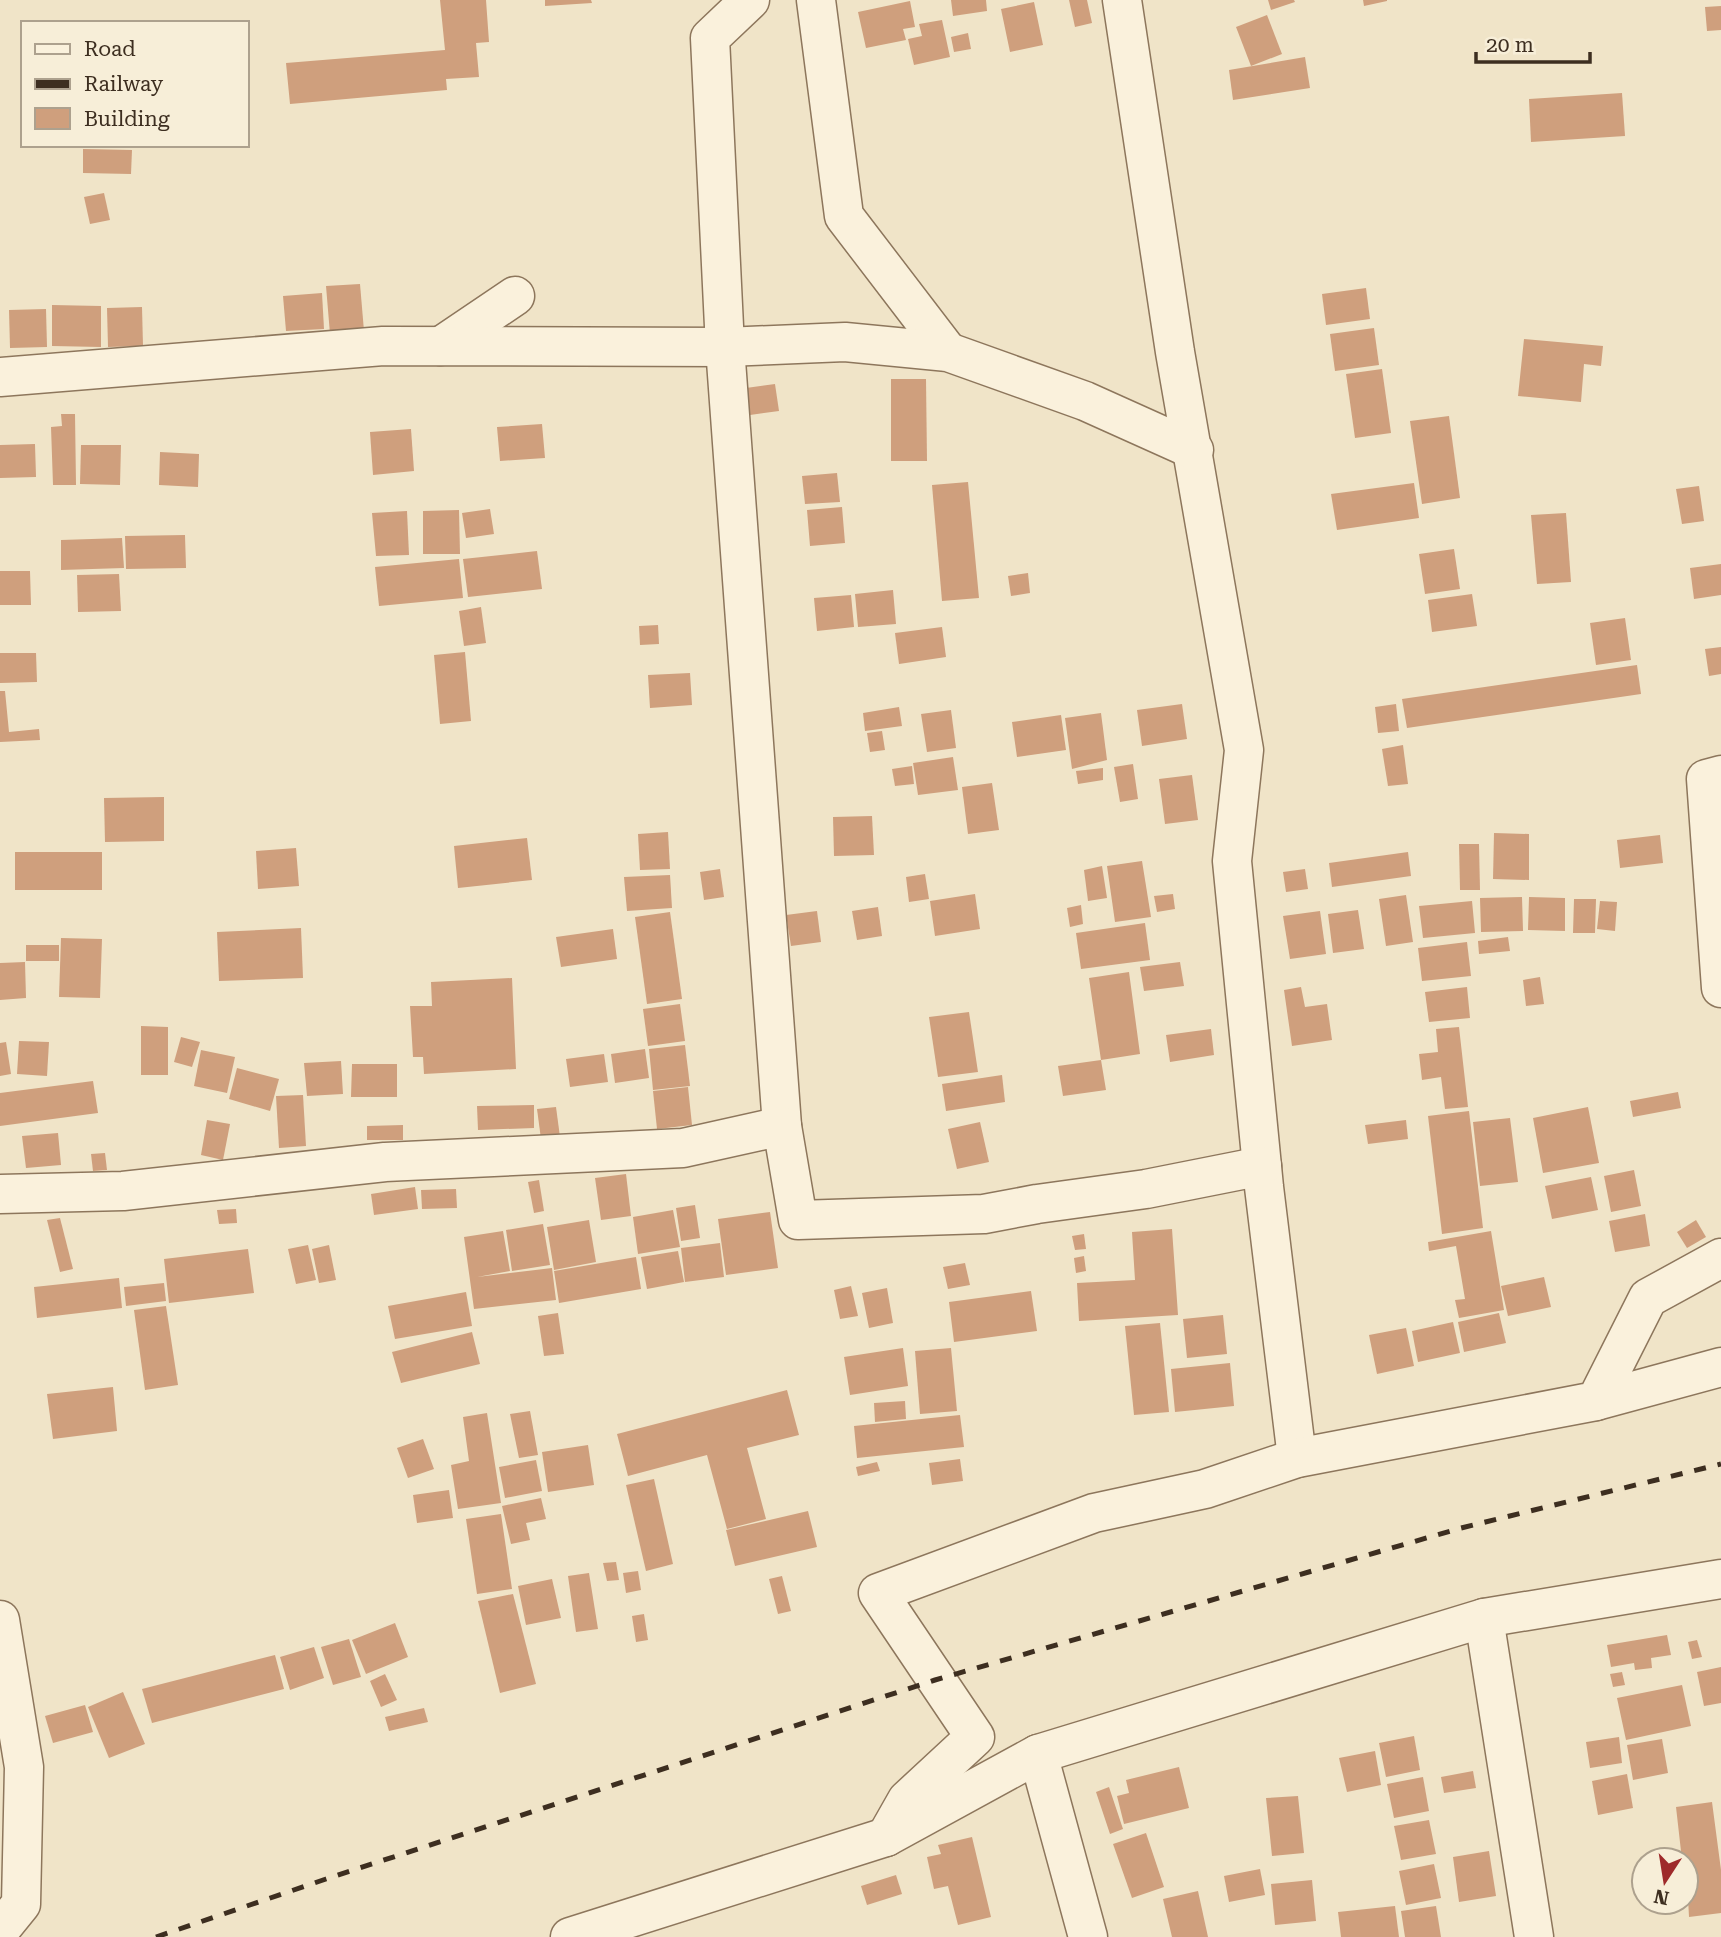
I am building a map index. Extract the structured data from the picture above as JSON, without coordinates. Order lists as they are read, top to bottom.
{
  "legend": ["Road", "Railway", "Building"],
  "scale_bar": "20 m",
  "north": "bottom"
}
